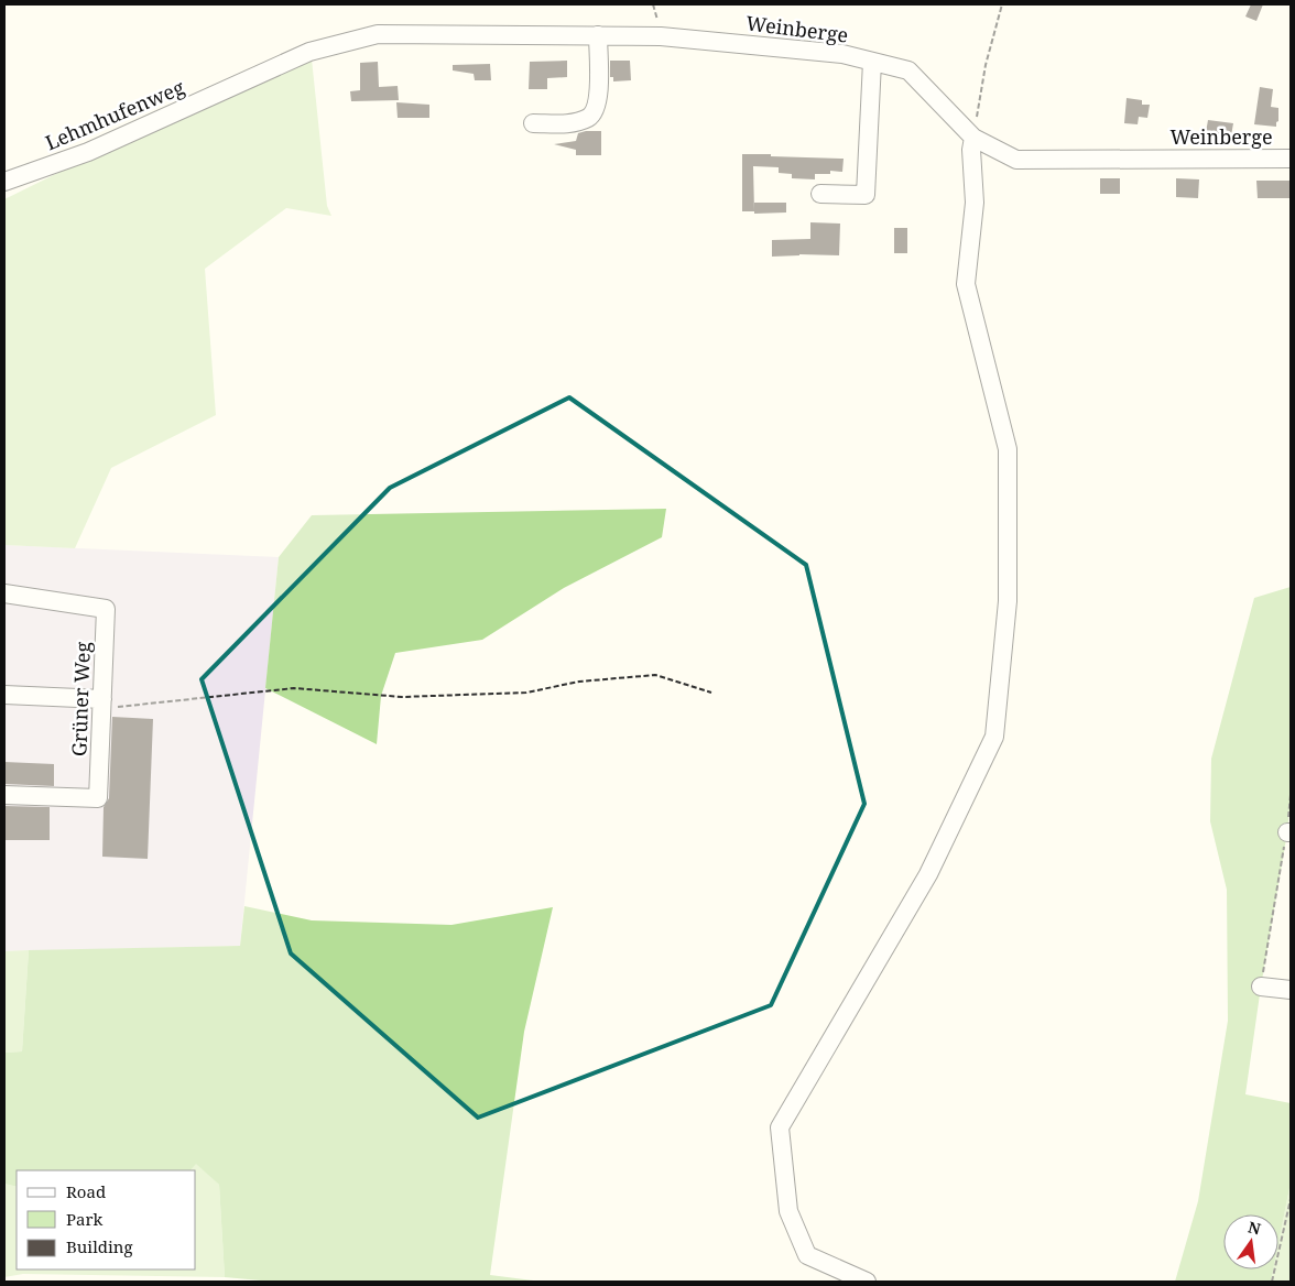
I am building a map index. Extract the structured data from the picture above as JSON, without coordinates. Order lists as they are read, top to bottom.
{
  "streets": {
    "street": ["Weinberge", "Lehmhufenweg", "Grüner Weg"]
  },
  "crossings": [
    ["Weinberge", "Lehmhufenweg"]
  ],
  "legend": ["Road", "Park", "Building"],
  "north": "top"
}
